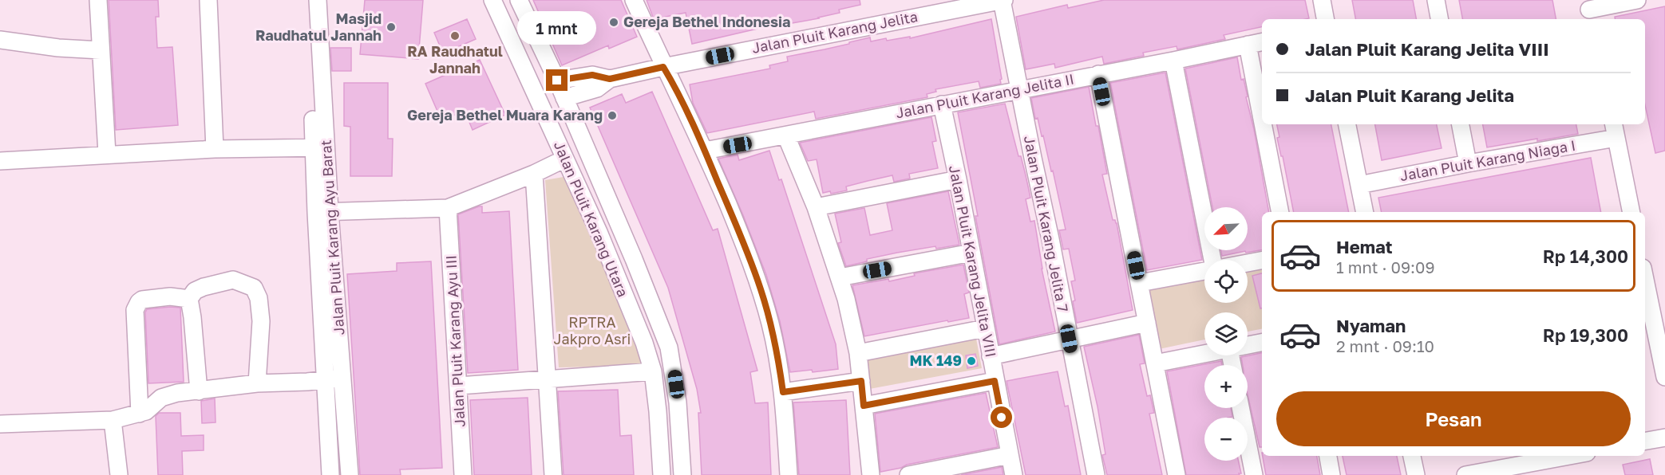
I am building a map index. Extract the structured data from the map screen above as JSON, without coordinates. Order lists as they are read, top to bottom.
{
  "streets": {
    "street": [
      "Jalan Pluit Karang Jelita",
      "Jalan Pluit Karang Jelita II",
      "Jalan Pluit Karang Niaga I",
      "Jalan Pluit Karang Utara",
      "Jalan Pluit Karang Jelita 7",
      "Jalan Pluit Karang Ayu Barat",
      "Jalan Pluit Karang Jelita VIII",
      "Jalan Pluit Karang Ayu III"
    ]
  },
  "crossings": [
    ["Jalan Pluit Karang Jelita", "Jalan Pluit Karang Utara"],
    ["Jalan Pluit Karang Jelita", "Jalan Pluit Karang Jelita 7"],
    ["Jalan Pluit Karang Jelita II", "Jalan Pluit Karang Jelita 7"],
    ["Jalan Pluit Karang Jelita II", "Jalan Pluit Karang Jelita VIII"]
  ],
  "parks": ["RPTRA Jakpro Asri"],
  "places": [
    "Gereja Bethel Indonesia",
    "Masjid Raudhatul Jannah",
    "RA Raudhatul Jannah",
    "Gereja Bethel Muara Karang",
    "MK 149"
  ],
  "north": "bottom left",
  "page": {
    "bubble": "1 mnt",
    "banner": ["Jalan Pluit Karang Jelita VIII", "Jalan Pluit Karang Jelita"],
    "map_buttons": ["+", "−"],
    "list": [
      {
        "name": "Hemat",
        "note": "1 mnt · 09:09",
        "value": "Rp 14,300"
      },
      {
        "name": "Nyaman",
        "note": "2 mnt · 09:10",
        "value": "Rp 19,300"
      }
    ],
    "buttons": "Pesan"
  }
}
